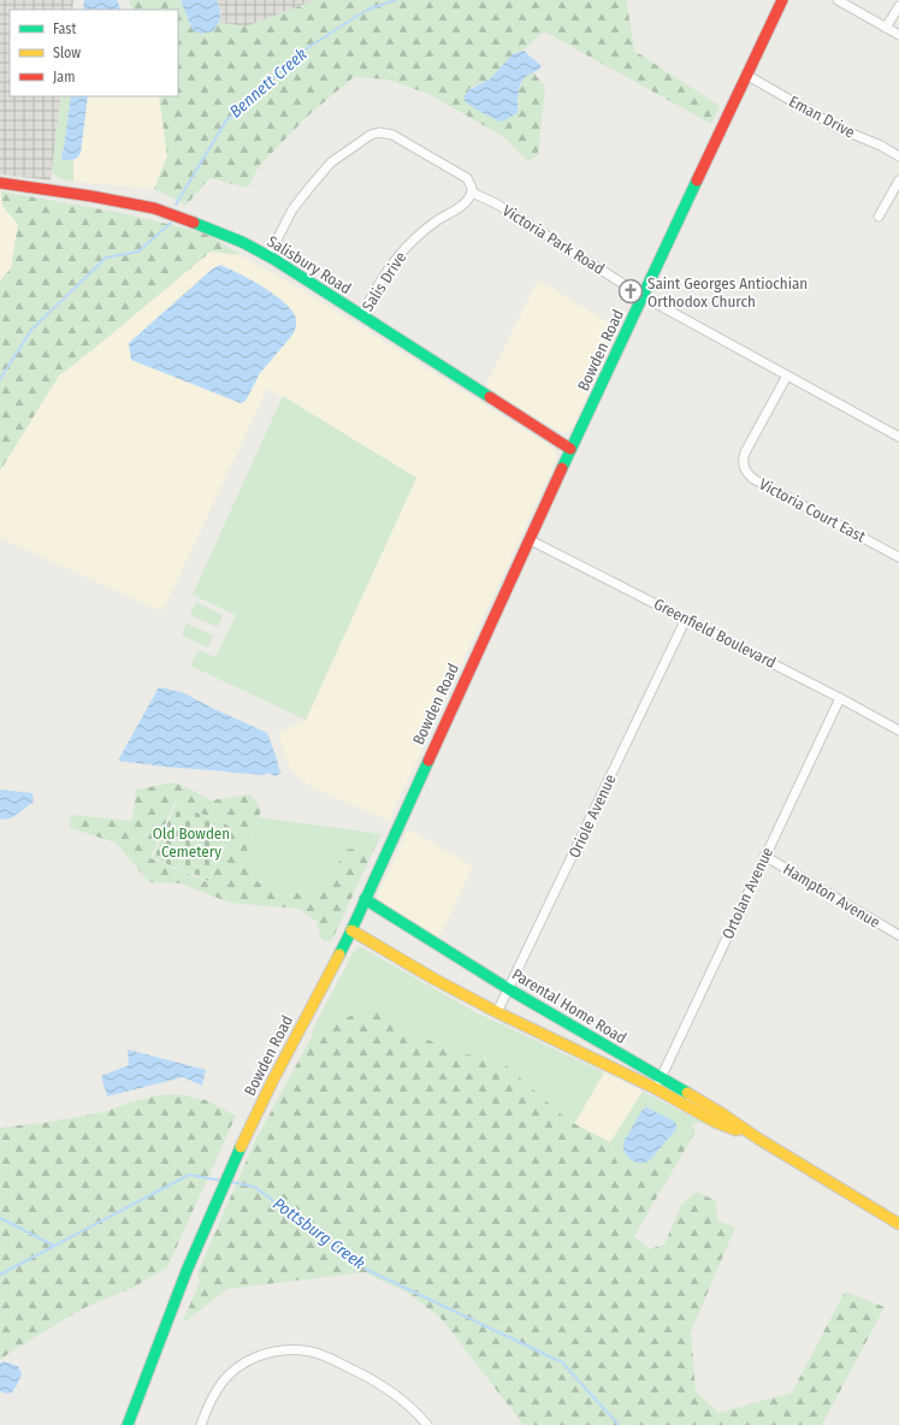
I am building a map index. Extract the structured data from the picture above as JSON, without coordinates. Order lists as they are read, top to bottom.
{
  "streets": {
    "main road": ["Salisbury Road", "Bowden Road", "Parental Home Road"],
    "street": [
      "Eman Drive",
      "Victoria Park Road",
      "Salis Drive",
      "Victoria Court East",
      "Greenfield Boulevard",
      "Oriole Avenue",
      "Ortolan Avenue",
      "Hampton Avenue"
    ]
  },
  "crossings": [
    ["Eman Drive", "Bowden Road"],
    ["Victoria Park Road", "Salis Drive"],
    ["Victoria Park Road", "Bowden Road"],
    ["Victoria Park Road", "Victoria Court East"],
    ["Salisbury Road", "Salis Drive"],
    ["Salisbury Road", "Bowden Road"],
    ["Bowden Road", "Greenfield Boulevard"],
    ["Bowden Road", "Parental Home Road"],
    ["Greenfield Boulevard", "Oriole Avenue"],
    ["Greenfield Boulevard", "Ortolan Avenue"],
    ["Oriole Avenue", "Parental Home Road"],
    ["Ortolan Avenue", "Hampton Avenue"],
    ["Ortolan Avenue", "Parental Home Road"]
  ],
  "water": ["Bennett Creek", "Pottsburg Creek"],
  "parks": ["Old Bowden Cemetery"],
  "places": {
    "church": ["Saint Georges Antiochian Orthodox Church"]
  },
  "legend": ["Fast", "Slow", "Jam"]
}
